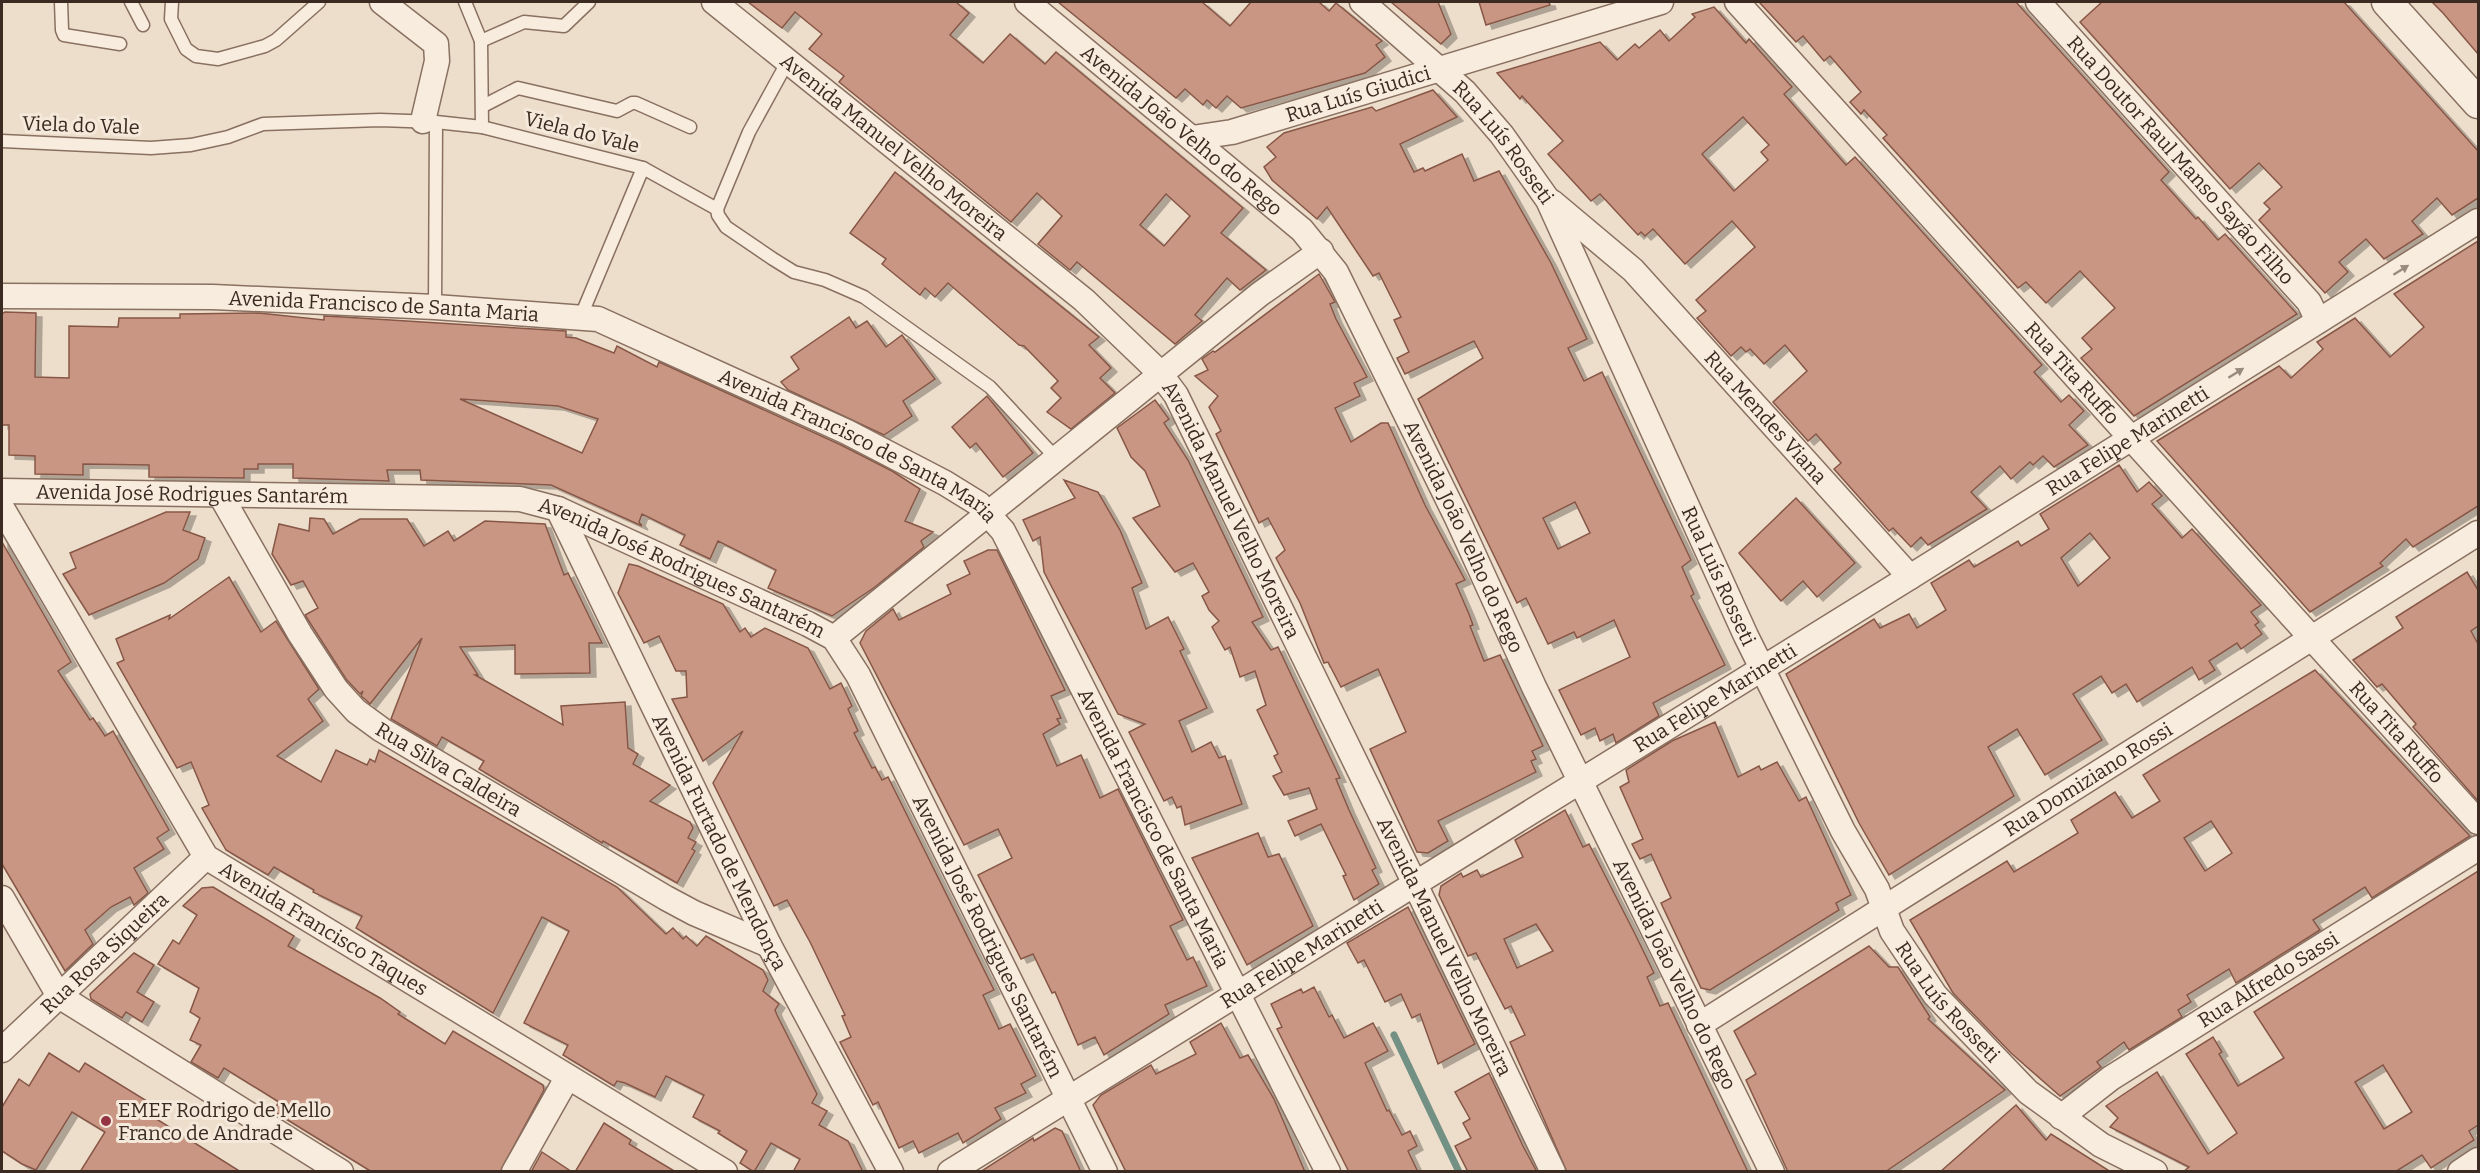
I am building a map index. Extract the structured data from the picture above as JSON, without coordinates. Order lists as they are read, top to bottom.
{
  "streets": {
    "street": [
      "Rua Luís Giudici",
      "Avenida João Velho do Rego",
      "Rua Luís Rosseti",
      "Avenida Manuel Velho Moreira",
      "Rua Doutor Raul Manso Sayão Filho",
      "Avenida Francisco de Santa Maria",
      "Rua Tita Ruffo",
      "Rua Mendes Viana",
      "Rua Felipe Marinetti",
      "Avenida José Rodrigues Santarém",
      "Rua Silva Caldeira",
      "Rua Domiziano Rossi",
      "Avenida Furtado de Mendonça",
      "Avenida Francisco Taques",
      "Rua Rosa Siqueira",
      "Rua Alfredo Sassi"
    ],
    "lane": ["Viela do Vale"]
  },
  "crossings": [
    ["Rua Luís Giudici", "Avenida João Velho do Rego"],
    ["Rua Luís Giudici", "Rua Luís Rosseti"],
    ["Avenida João Velho do Rego", "Rua Felipe Marinetti"],
    ["Avenida João Velho do Rego", "Rua Domiziano Rossi"],
    ["Rua Luís Rosseti", "Rua Mendes Viana"],
    ["Rua Luís Rosseti", "Rua Felipe Marinetti"],
    ["Rua Luís Rosseti", "Rua Domiziano Rossi"],
    ["Rua Luís Rosseti", "Rua Alfredo Sassi"],
    ["Avenida Manuel Velho Moreira", "Rua Felipe Marinetti"],
    ["Rua Doutor Raul Manso Sayão Filho", "Rua Felipe Marinetti"],
    ["Avenida Francisco de Santa Maria", "Rua Felipe Marinetti"],
    ["Rua Tita Ruffo", "Rua Felipe Marinetti"],
    ["Rua Tita Ruffo", "Rua Domiziano Rossi"],
    ["Rua Mendes Viana", "Rua Felipe Marinetti"],
    ["Rua Felipe Marinetti", "Avenida José Rodrigues Santarém"],
    ["Avenida José Rodrigues Santarém", "Rua Silva Caldeira"],
    ["Avenida José Rodrigues Santarém", "Avenida Furtado de Mendonça"],
    ["Rua Silva Caldeira", "Avenida Furtado de Mendonça"],
    ["Avenida Francisco Taques", "Rua Rosa Siqueira"]
  ],
  "places": ["EMEF Rodrigo de Mello Franco de Andrade"]
}
